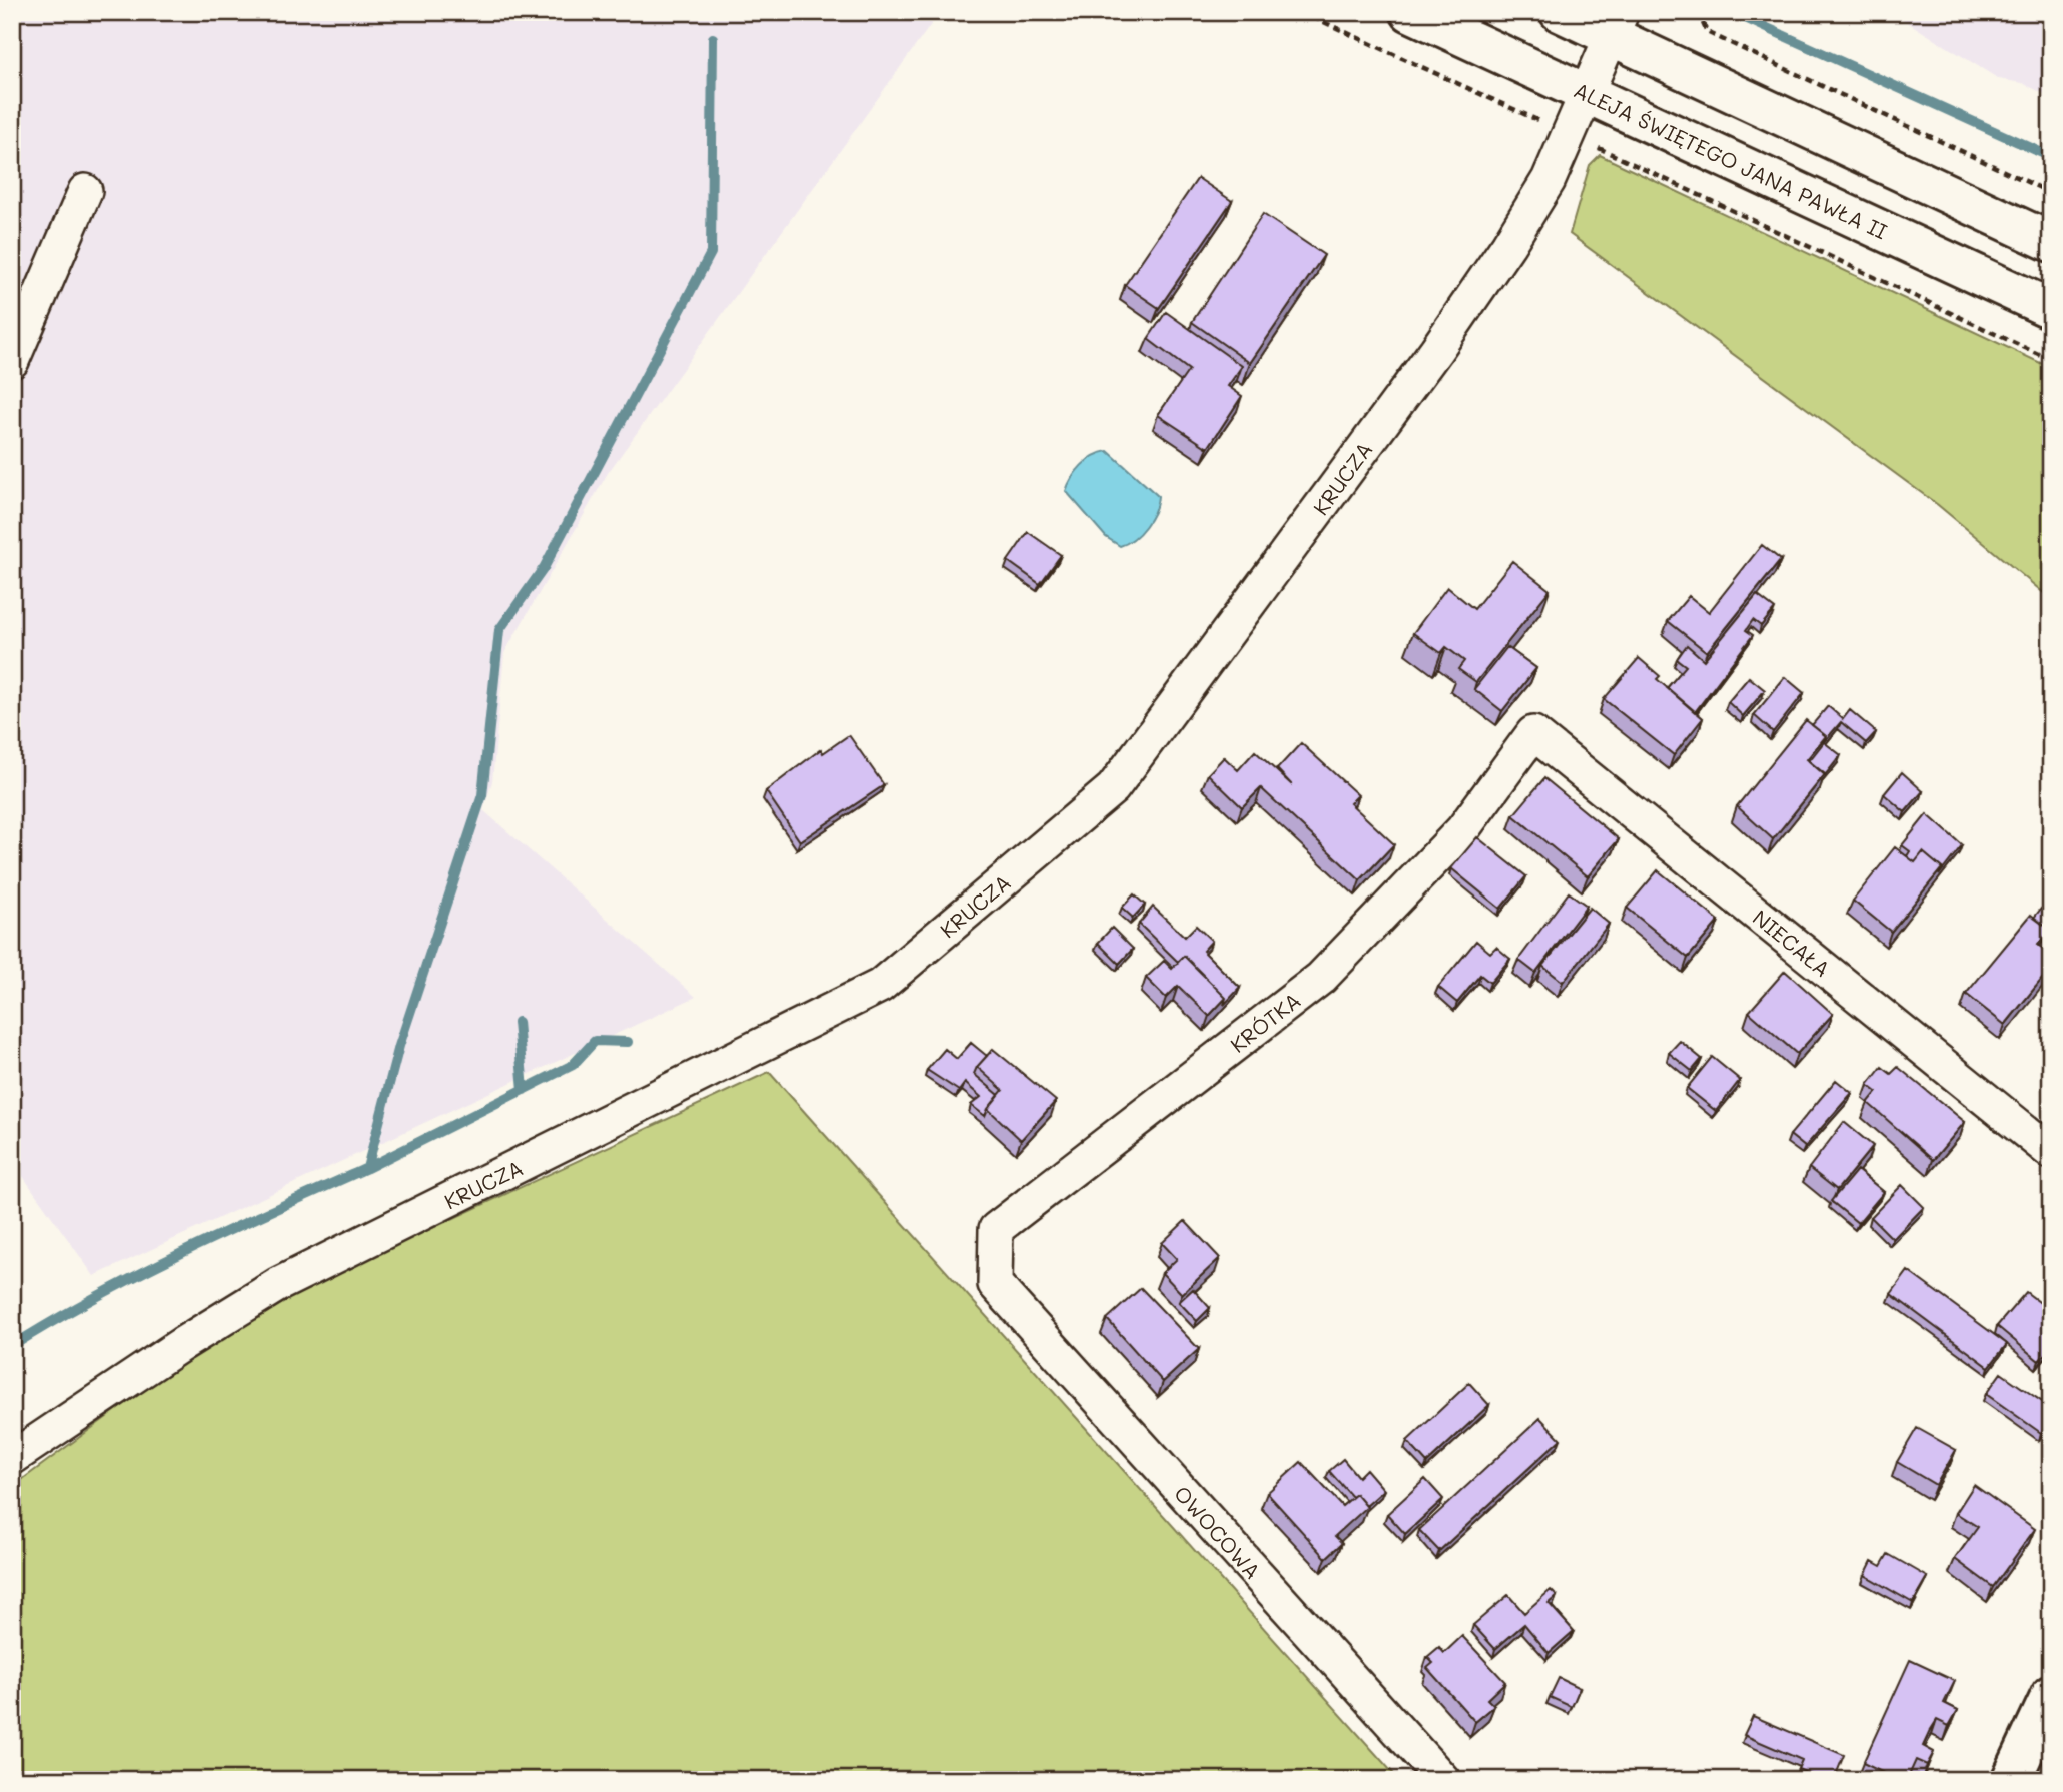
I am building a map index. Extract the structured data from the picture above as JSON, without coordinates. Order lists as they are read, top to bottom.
{
  "streets": {
    "main road": ["ALEJA ŚWIĘTEGO JANA PAWŁA II"],
    "street": [
      "KRUCZA",
      "NIECAŁA",
      "KRÓTKA",
      "OWOCOWA"
    ]
  },
  "crossings": [
    ["ALEJA ŚWIĘTEGO JANA PAWŁA II", "KRUCZA"],
    ["NIECAŁA", "KRÓTKA"],
    ["KRÓTKA", "OWOCOWA"]
  ]
}
